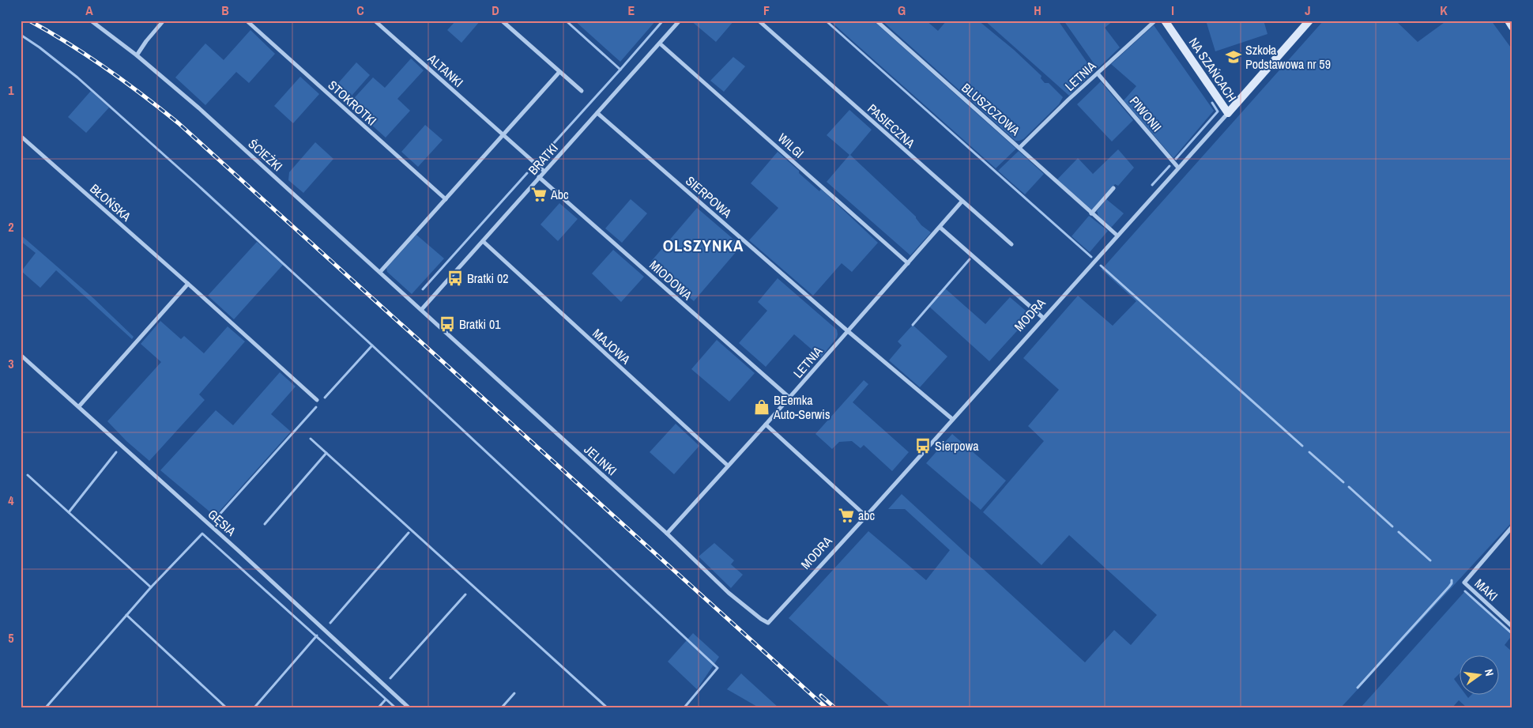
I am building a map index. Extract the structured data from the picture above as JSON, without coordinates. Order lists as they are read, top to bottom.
{
  "streets": {
    "street": [
      "NA SZAŃCACH",
      "ALTANKI",
      "LETNIA",
      "STOKROTKI",
      "BLUSZCZOWA",
      "PIWONII",
      "PASIECZNA",
      "WILGI",
      "ŚCIEŻKI",
      "BRATKI",
      "SIERPOWA",
      "BŁOŃSKA",
      "MIODOWA",
      "MODRA",
      "MAJOWA",
      "JELINKI",
      "GĘSIA",
      "MAKI"
    ]
  },
  "crossings": [
    ["NA SZAŃCACH", "MODRA"],
    ["ALTANKI", "BRATKI"],
    ["LETNIA", "BLUSZCZOWA"],
    ["LETNIA", "PIWONII"],
    ["LETNIA", "PASIECZNA"],
    ["LETNIA", "WILGI"],
    ["LETNIA", "SIERPOWA"],
    ["LETNIA", "MIODOWA"],
    ["LETNIA", "MAJOWA"],
    ["LETNIA", "JELINKI"],
    ["BLUSZCZOWA", "MODRA"],
    ["PIWONII", "MODRA"],
    ["WILGI", "BRATKI"],
    ["ŚCIEŻKI", "BRATKI"],
    ["ŚCIEŻKI", "JELINKI"],
    ["BRATKI", "SIERPOWA"],
    ["BRATKI", "MIODOWA"],
    ["BRATKI", "MAJOWA"],
    ["BRATKI", "JELINKI"],
    ["SIERPOWA", "MODRA"],
    ["MODRA", "JELINKI"]
  ],
  "districts": ["OLSZYNKA"],
  "places": {
    "school or university": ["Szkoła Podstawowa nr 59"],
    "supermarket": ["Abc", "abc"],
    "bus stop": ["Bratki 02", "Bratki 01", "Sierpowa"],
    "shop": ["BEemka Auto-Serwis"]
  },
  "north": "right",
  "grid": {
    "columns": [
      "A",
      "B",
      "C",
      "D",
      "E",
      "F",
      "G",
      "H",
      "I",
      "J",
      "K"
    ],
    "rows": [
      "1",
      "2",
      "3",
      "4",
      "5"
    ]
  }
}
